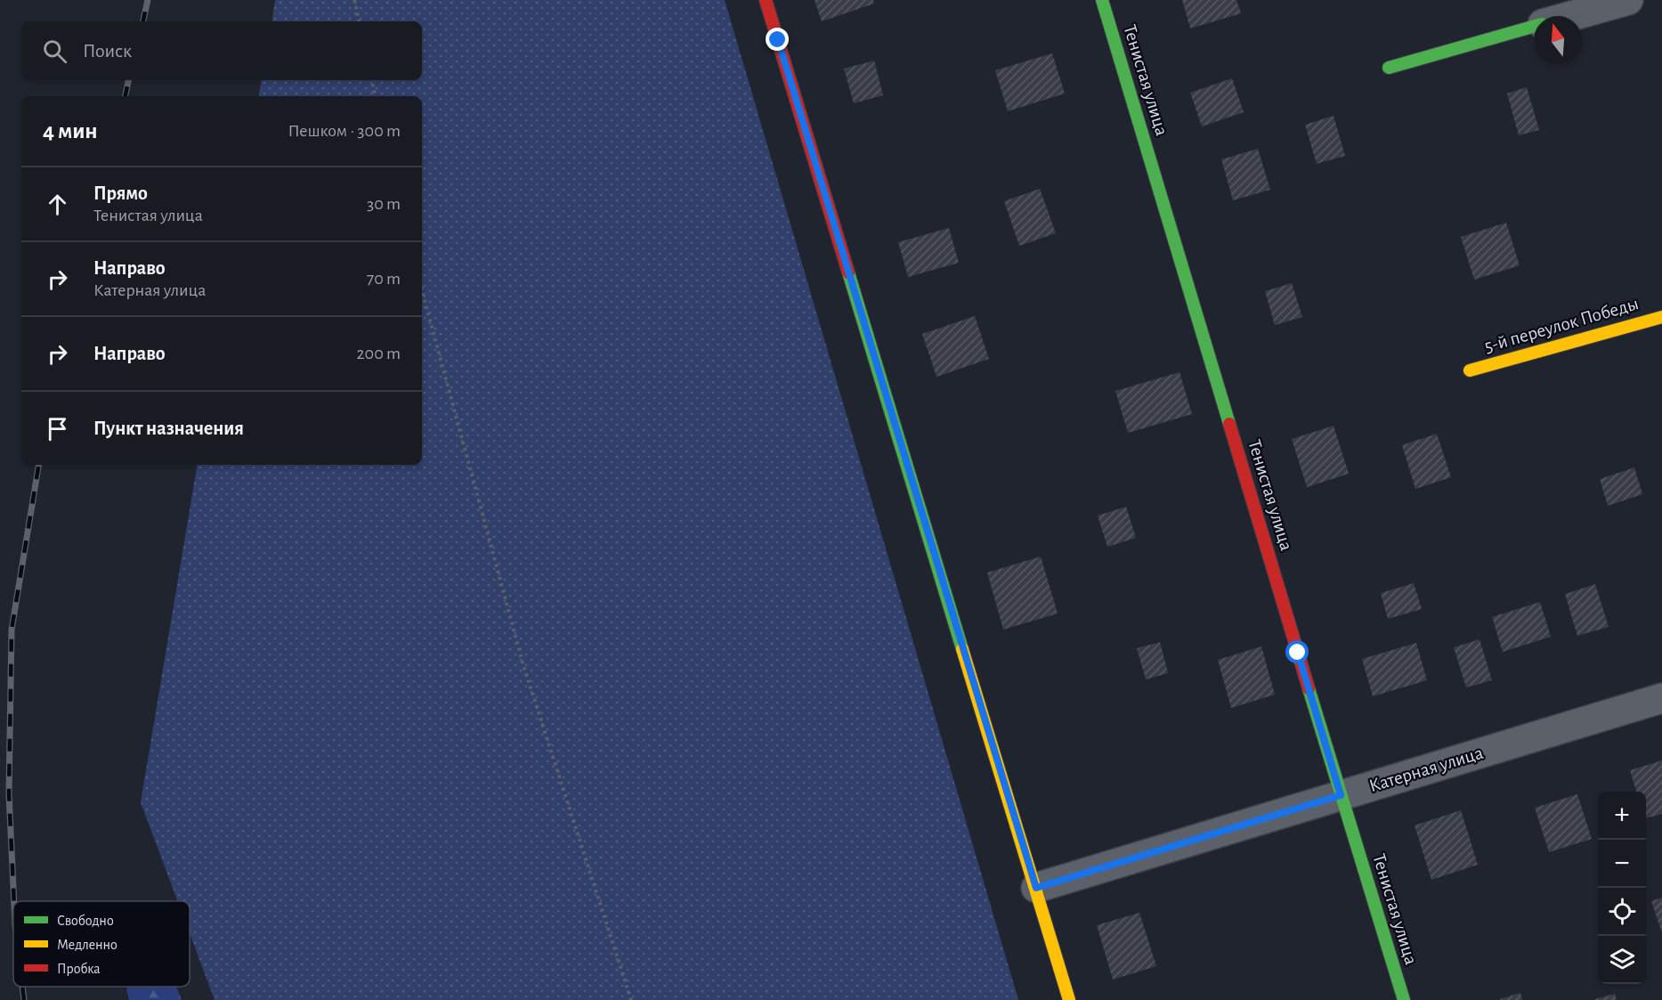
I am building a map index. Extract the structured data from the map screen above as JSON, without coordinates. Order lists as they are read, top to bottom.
{
  "streets": {
    "street": ["Тенистая улица", "5-й переулок Победы", "Катерная улица"]
  },
  "crossings": [
    ["Тенистая улица", "Катерная улица"]
  ],
  "legend": ["Свободно", "Медленно", "Пробка"],
  "north": "top",
  "page": {
    "search": "Поиск",
    "heading": ["4 мин", "Пешком · 300 m"],
    "list": [
      ["Прямо", "Тенистая улица", "30 m"],
      ["Направо", "Катерная улица", "70 m"],
      ["Направо", "200 m"],
      "Пункт назначения"
    ],
    "map_buttons": ["+", "−"]
  }
}
